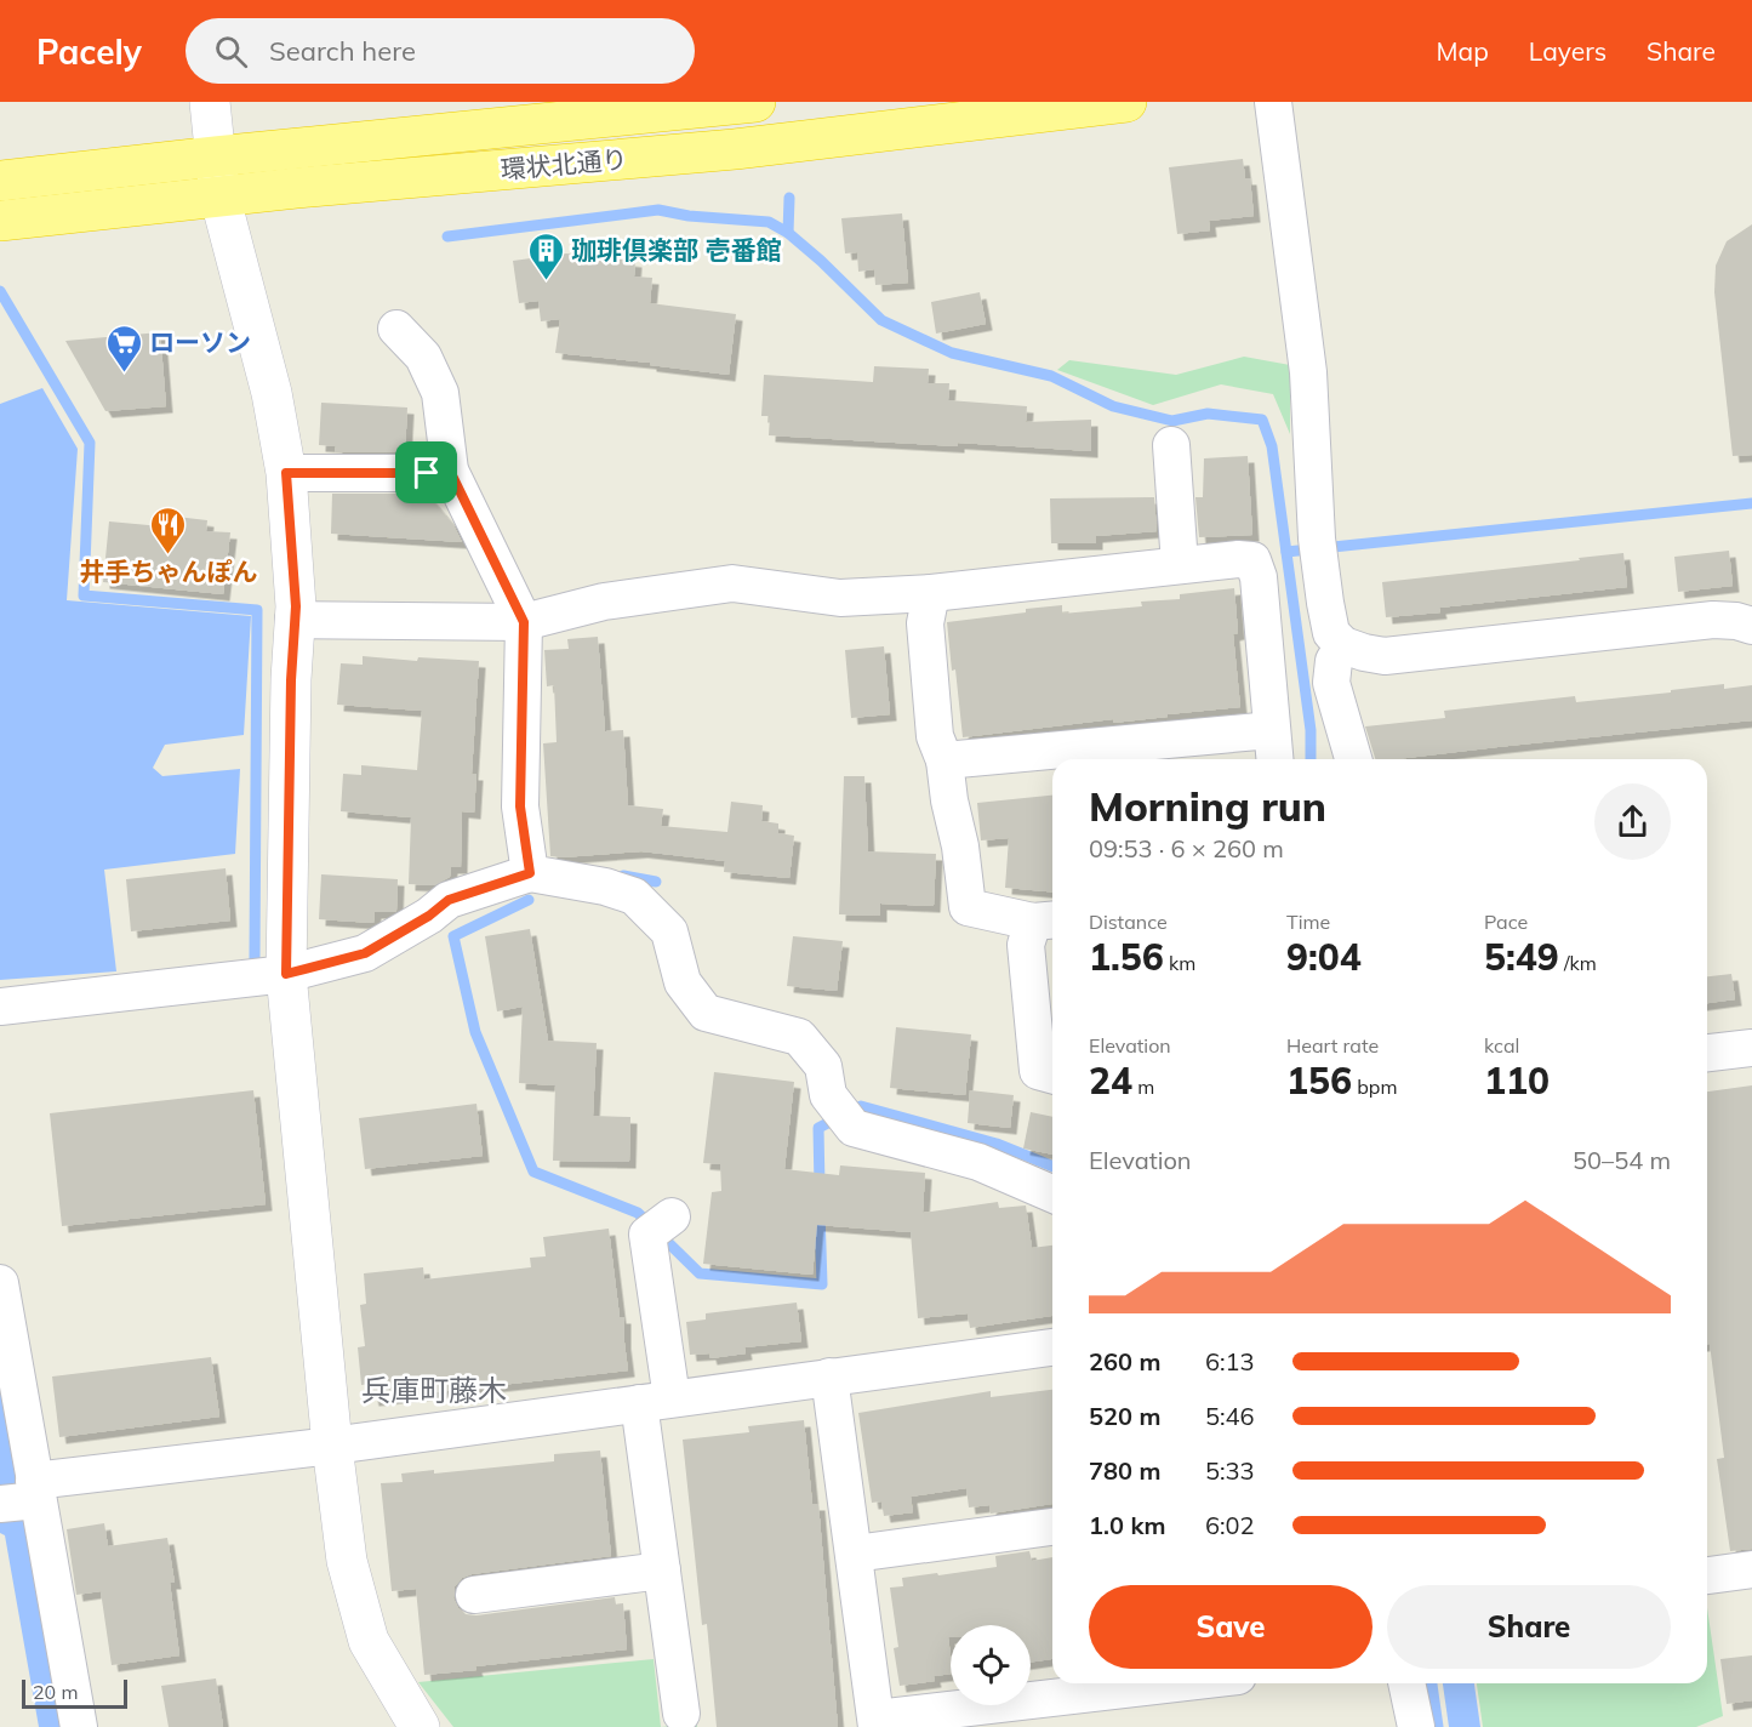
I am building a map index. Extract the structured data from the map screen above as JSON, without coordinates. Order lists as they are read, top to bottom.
{
  "streets": {
    "highway": ["環状北通り"]
  },
  "districts": ["兵庫町藤木"],
  "places": {
    "building": ["珈琲倶楽部 壱番館"],
    "supermarket": ["ローソン"],
    "restaurant": ["井手ちゃんぽん"]
  },
  "scale_bar": "20 m",
  "page": {
    "header": "Pacely",
    "search": "Search here",
    "nav": ["Map", "Layers", "Share"],
    "heading": ["Morning run", "09:53 · 6 × 260 m"],
    "stats": [
      ["Distance", "1.56 km"],
      ["Time", "9:04"],
      ["Pace", "5:49 /km"],
      ["Elevation", "24 m"],
      ["Heart rate", "156 bpm"],
      ["kcal", "110"]
    ],
    "chart": ["Elevation", "50–54 m"],
    "list": [
      {
        "name": "260 m",
        "note": "6:13"
      },
      {
        "name": "520 m",
        "note": "5:46"
      },
      {
        "name": "780 m",
        "note": "5:33"
      },
      {
        "name": "1.0 km",
        "note": "6:02"
      }
    ],
    "buttons": ["Save", "Share"],
    "scale": "20 m"
  }
}
